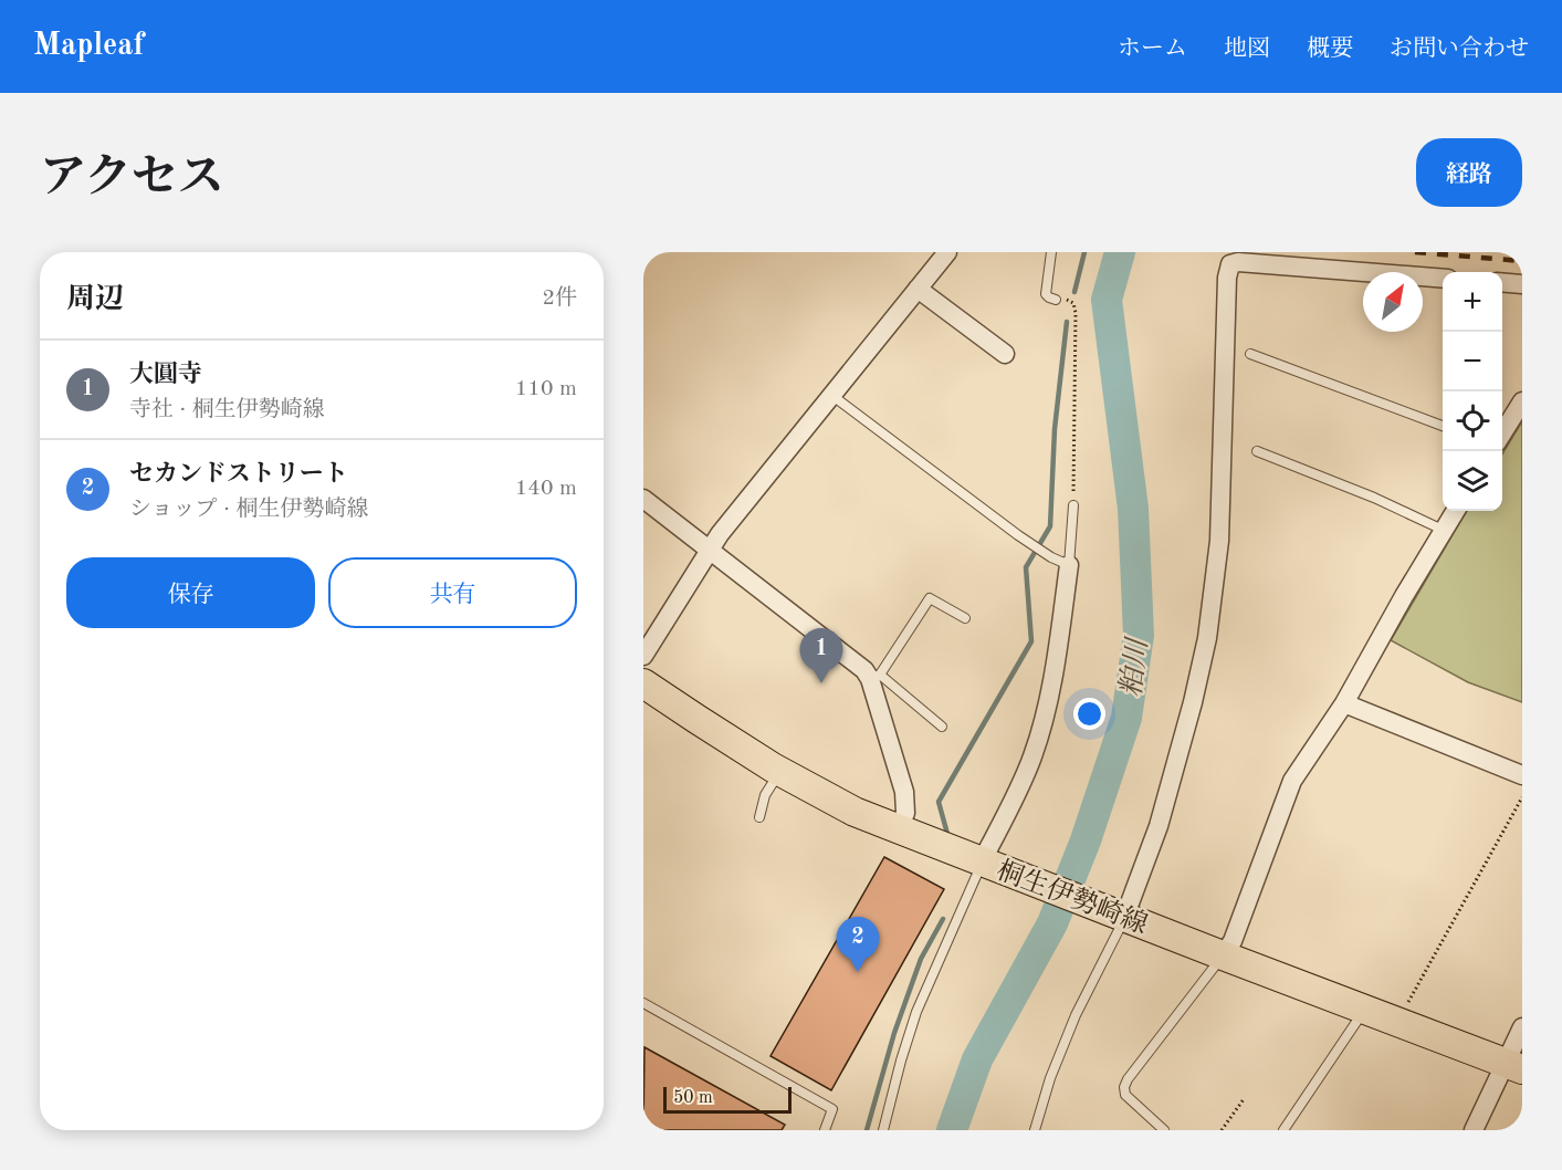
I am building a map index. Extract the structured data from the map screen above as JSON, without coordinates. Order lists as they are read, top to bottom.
{
  "streets": {
    "main road": ["桐生伊勢崎線"]
  },
  "water": ["粕川"],
  "scale_bar": "50 m",
  "north": "top right",
  "page": {
    "header": "Mapleaf",
    "nav": [
      "ホーム",
      "地図",
      "概要",
      "お問い合わせ"
    ],
    "title": "アクセス",
    "buttons": [
      "経路",
      ["保存", "共有"]
    ],
    "heading": ["周辺", "2件"],
    "map_buttons": ["+", "−"],
    "list": [
      {
        "mark": "1",
        "name": "大圓寺",
        "note": "寺社 · 桐生伊勢崎線",
        "value": "110 m"
      },
      {
        "mark": "2",
        "name": "セカンドストリート",
        "note": "ショップ · 桐生伊勢崎線",
        "value": "140 m"
      }
    ],
    "pins": ["1", "2"],
    "scale": "50 m"
  }
}
